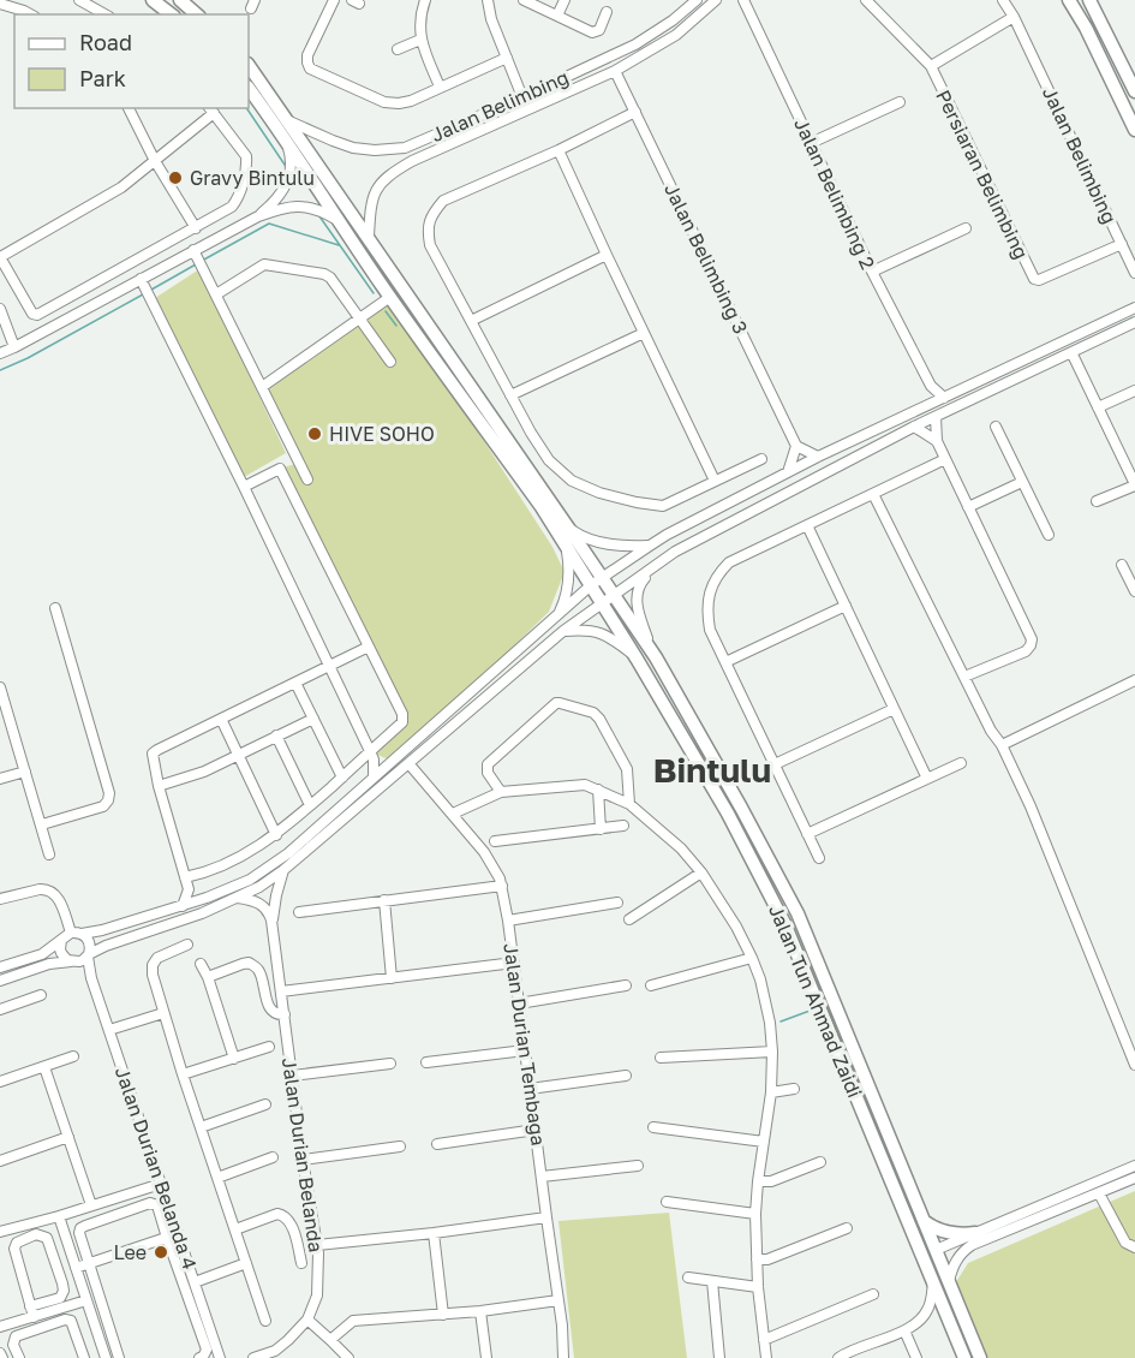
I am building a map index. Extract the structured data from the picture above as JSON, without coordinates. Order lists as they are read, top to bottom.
{
  "streets": {
    "main road": ["Jalan Tun Ahmad Zaidi"],
    "street": [
      "Jalan Belimbing",
      "Persiaran Belimbing",
      "Jalan Belimbing 2",
      "Jalan Belimbing 3",
      "Jalan Durian Tembaga",
      "Jalan Durian Belanda",
      "Jalan Durian Belanda 4"
    ]
  },
  "crossings": [
    ["Jalan Belimbing", "Persiaran Belimbing"],
    ["Jalan Belimbing", "Jalan Belimbing 3"]
  ],
  "districts": ["Bintulu"],
  "places": ["Gravy Bintulu", "HIVE SOHO", "Lee"],
  "legend": ["Road", "Park"]
}
